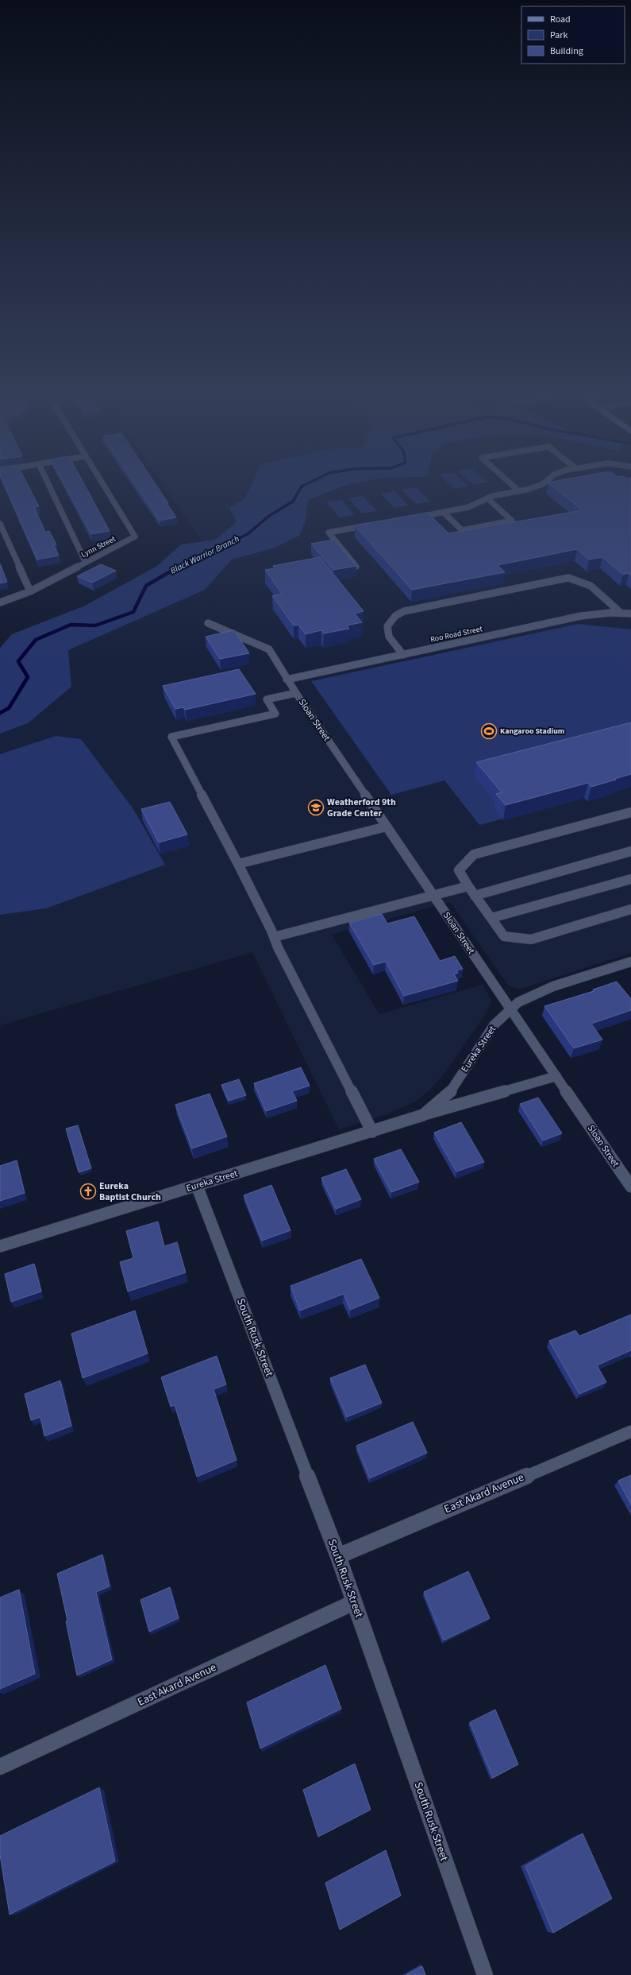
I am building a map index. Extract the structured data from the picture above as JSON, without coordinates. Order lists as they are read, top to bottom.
{
  "streets": {
    "street": [
      "Lynn Street",
      "Roo Road Street",
      "Sloan Street",
      "Eureka Street",
      "South Rusk Street",
      "East Akard Avenue"
    ]
  },
  "crossings": [
    ["Roo Road Street", "Sloan Street"],
    ["Sloan Street", "Eureka Street"],
    ["Eureka Street", "South Rusk Street"],
    ["South Rusk Street", "East Akard Avenue"]
  ],
  "water": ["Black Warrior Branch"],
  "places": {
    "sports": ["Kangaroo Stadium"],
    "school or university": ["Weatherford 9th Grade Center"],
    "church": ["Eureka Baptist Church"]
  },
  "legend": ["Road", "Park", "Building"]
}
